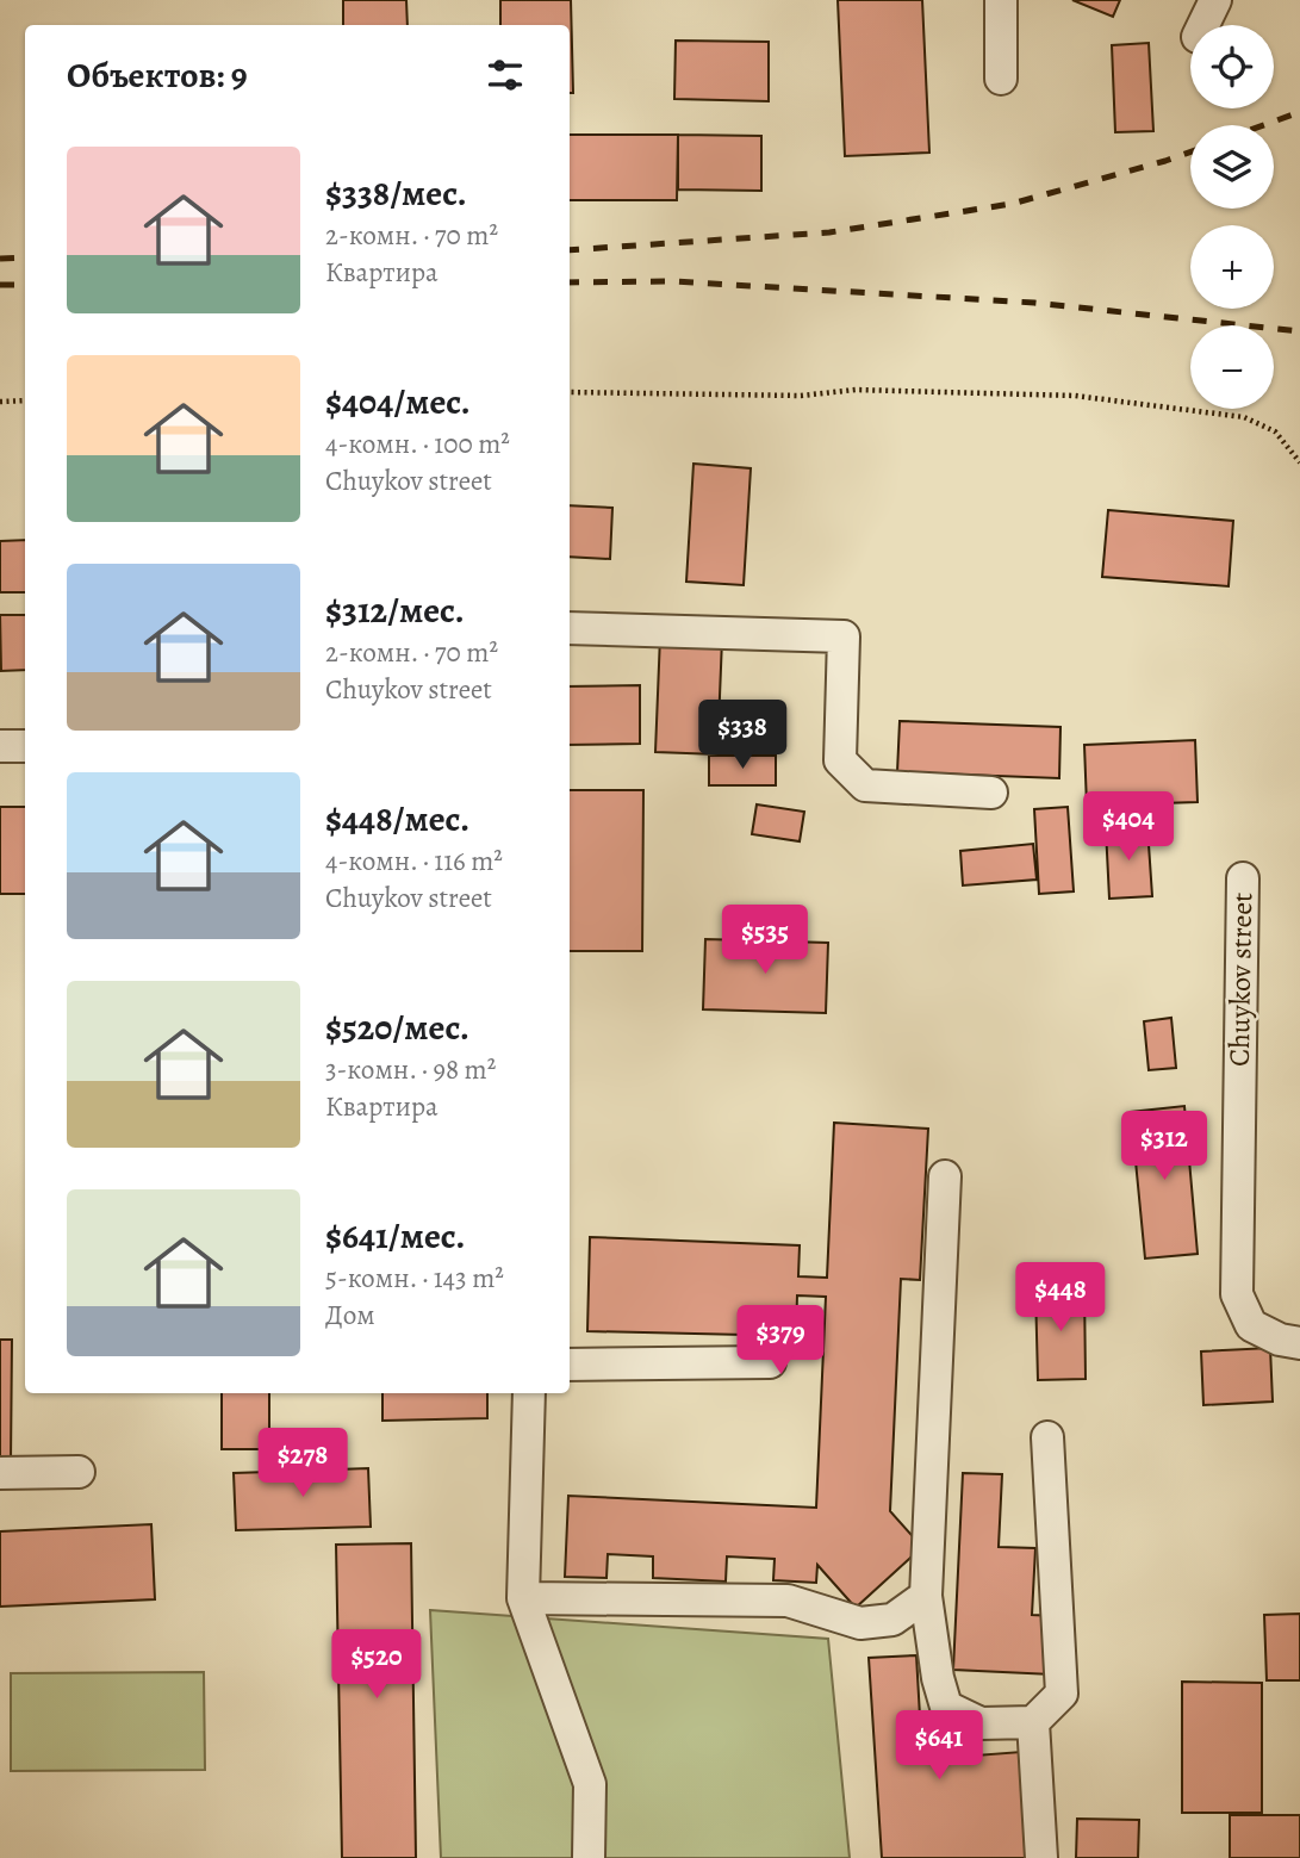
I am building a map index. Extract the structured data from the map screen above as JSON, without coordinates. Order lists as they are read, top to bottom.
{
  "streets": {
    "street": ["Chuykov street"]
  },
  "page": {
    "map_buttons": ["+", "−"],
    "heading": "Объектов: 9",
    "list": [
      {
        "name": "$338/мес.",
        "note": "2-комн. · 70 m² · Квартира"
      },
      {
        "name": "$404/мес.",
        "note": "4-комн. · 100 m² · Chuykov street"
      },
      {
        "name": "$312/мес.",
        "note": "2-комн. · 70 m² · Chuykov street"
      },
      {
        "name": "$448/мес.",
        "note": "4-комн. · 116 m² · Chuykov street"
      },
      {
        "name": "$520/мес.",
        "note": "3-комн. · 98 m² · Квартира"
      },
      {
        "name": "$641/мес.",
        "note": "5-комн. · 143 m² · Дом"
      }
    ],
    "price": [
      "$338",
      "$404",
      "$535",
      "$312",
      "$448",
      "$379",
      "$278",
      "$520",
      "$641"
    ]
  }
}
